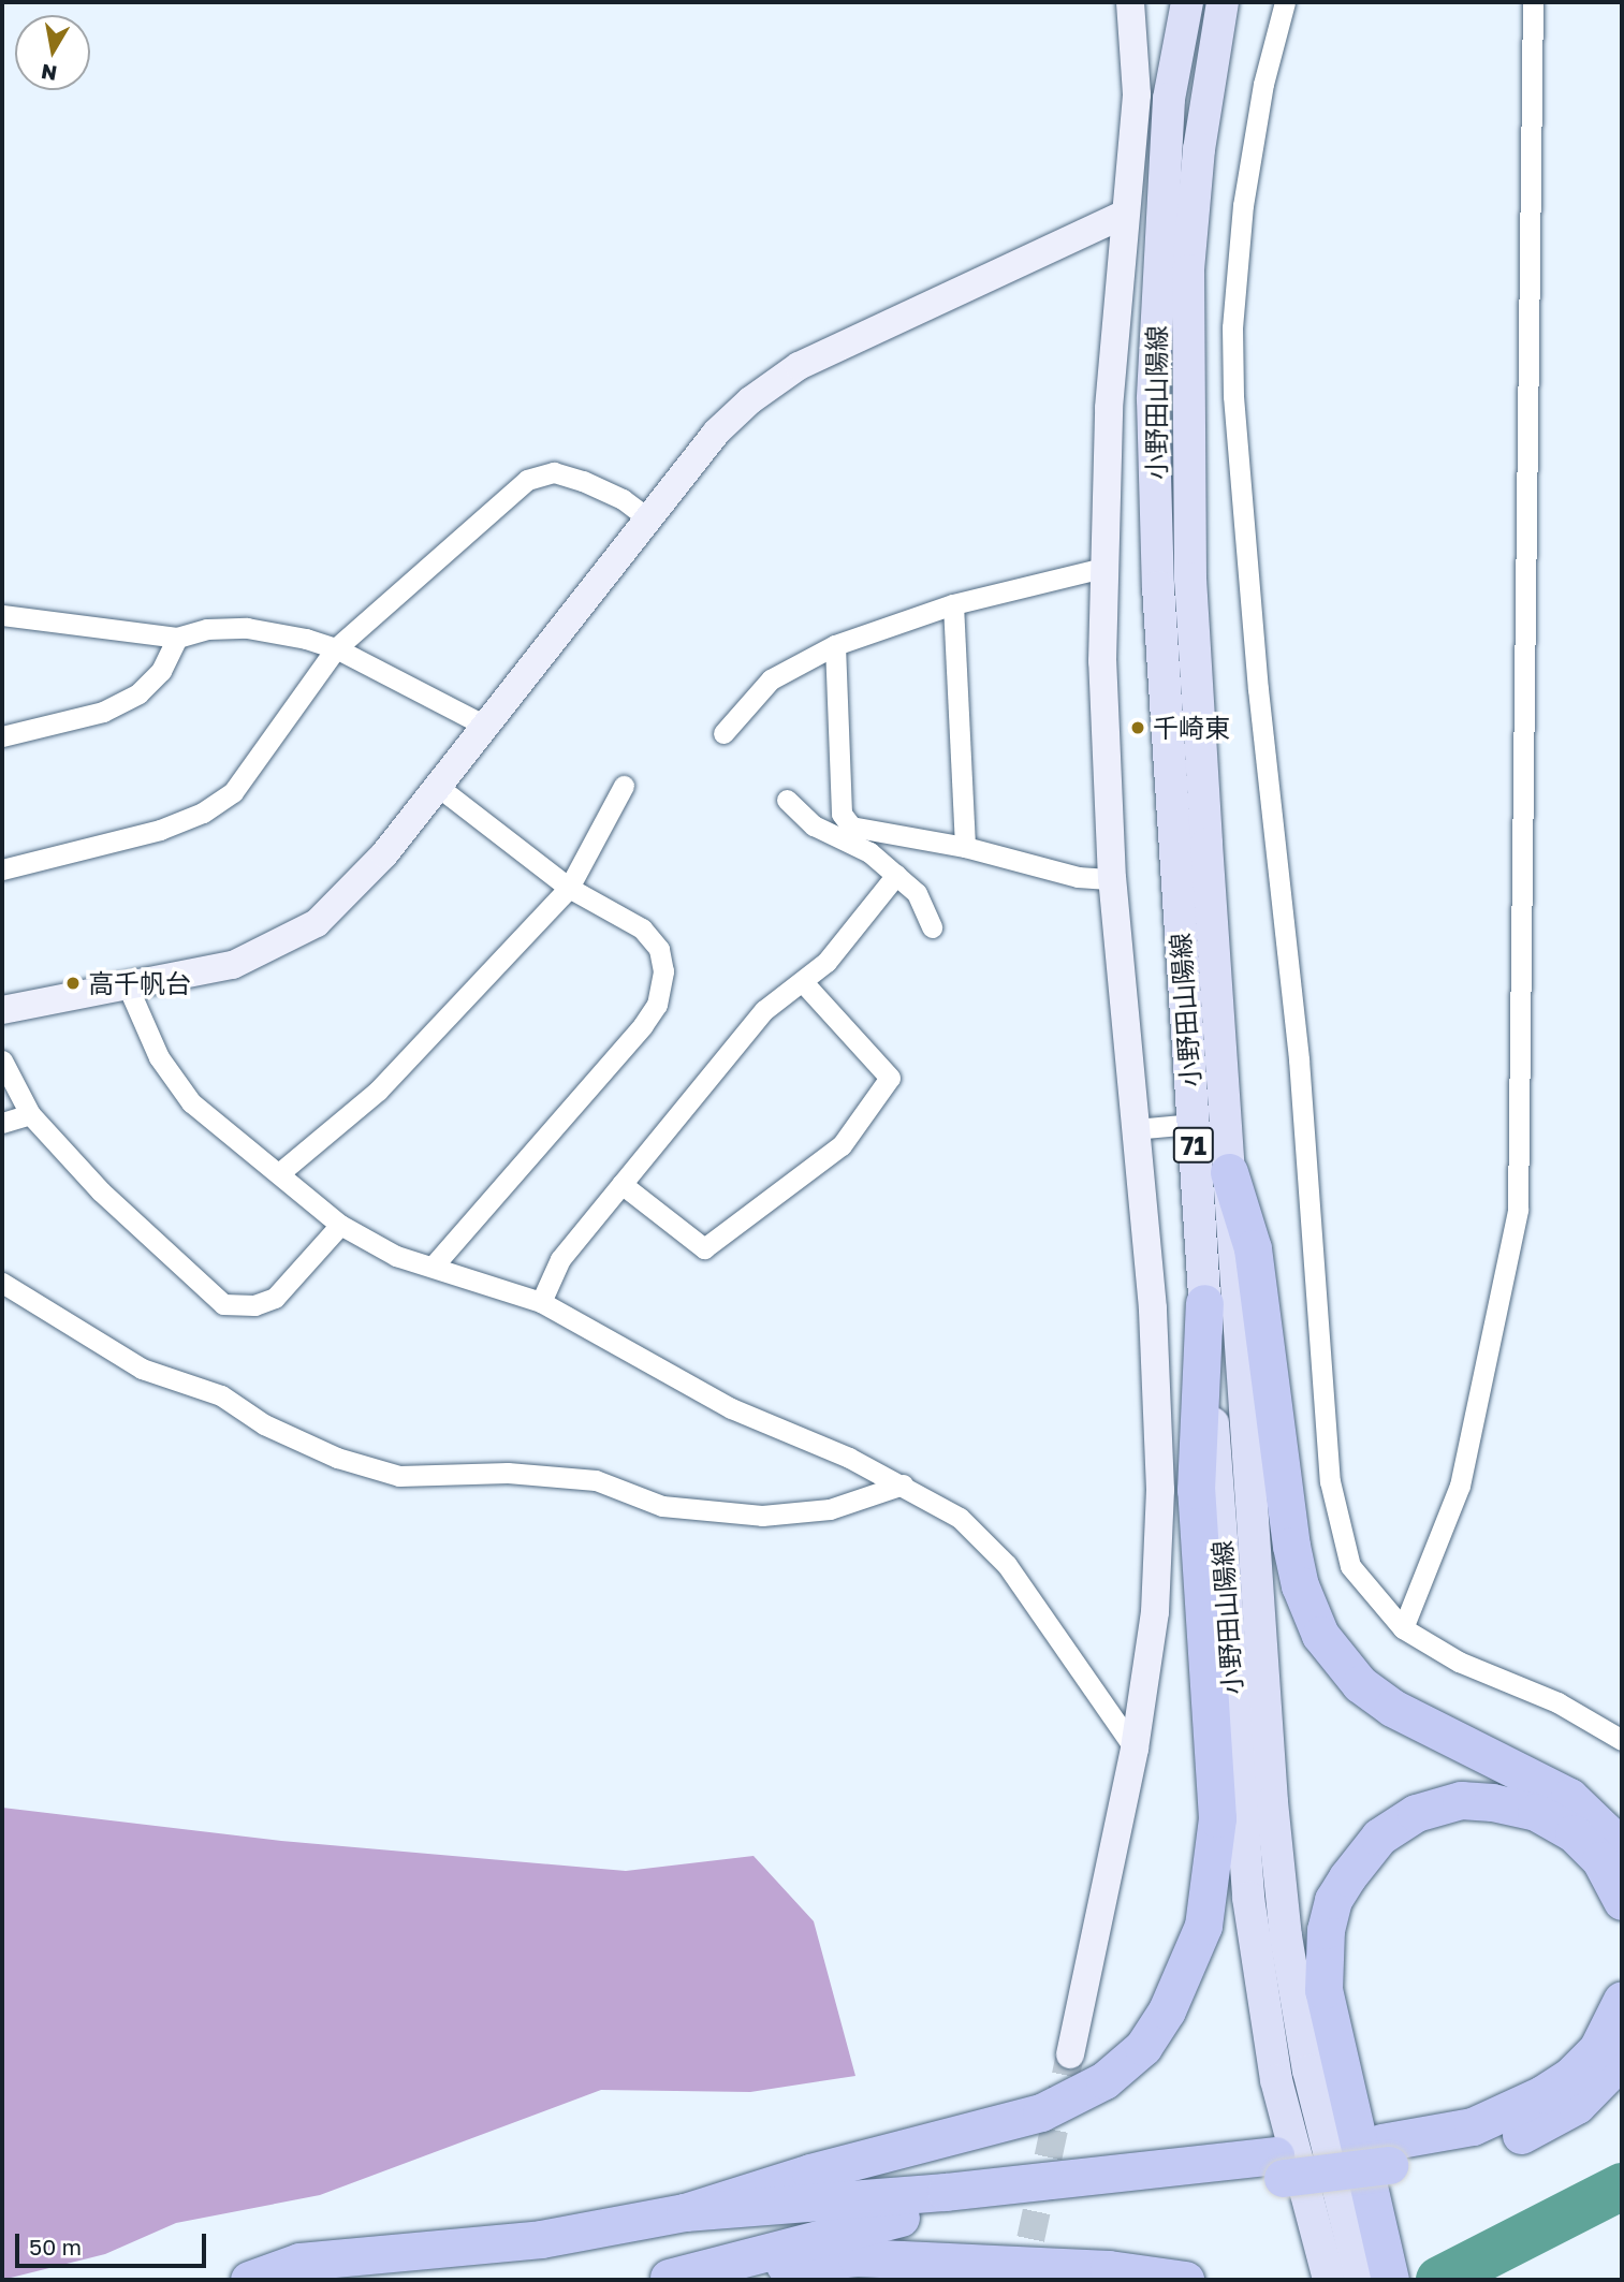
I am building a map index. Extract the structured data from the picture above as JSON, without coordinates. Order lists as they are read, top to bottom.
{
  "streets": {
    "main road": ["小野田山陽線", "71"]
  },
  "places": ["千崎東", "高千帆台"],
  "scale_bar": "50 m",
  "north": "bottom"
}
